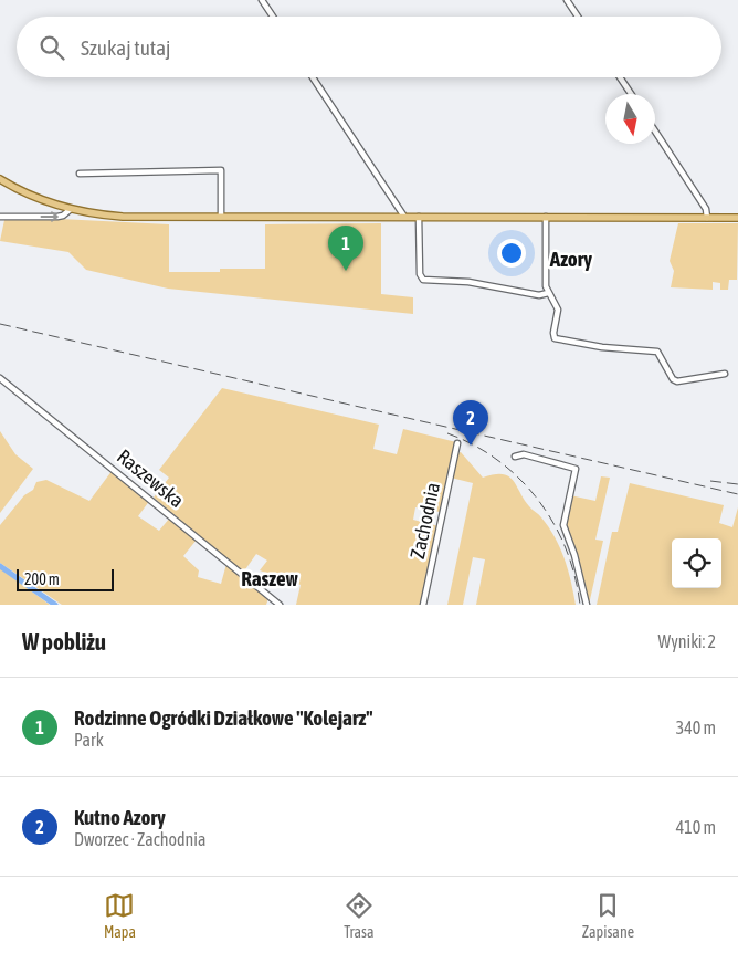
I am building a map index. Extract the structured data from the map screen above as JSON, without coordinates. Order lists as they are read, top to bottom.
{
  "streets": {
    "street": ["Raszewska", "Zachodnia"]
  },
  "districts": ["Azory", "Raszew"],
  "scale_bar": "200 m",
  "north": "bottom",
  "page": {
    "search": "Szukaj tutaj",
    "pins": ["1", "2"],
    "scale": "200 m",
    "heading": ["W pobliżu", "Wyniki: 2"],
    "list": [
      {
        "mark": "1",
        "name": "Rodzinne Ogródki Działkowe \"Kolejarz\"",
        "note": "Park",
        "value": "340 m"
      },
      {
        "mark": "2",
        "name": "Kutno Azory",
        "note": "Dworzec · Zachodnia",
        "value": "410 m"
      }
    ],
    "nav": ["Mapa", "Trasa", "Zapisane"]
  }
}
